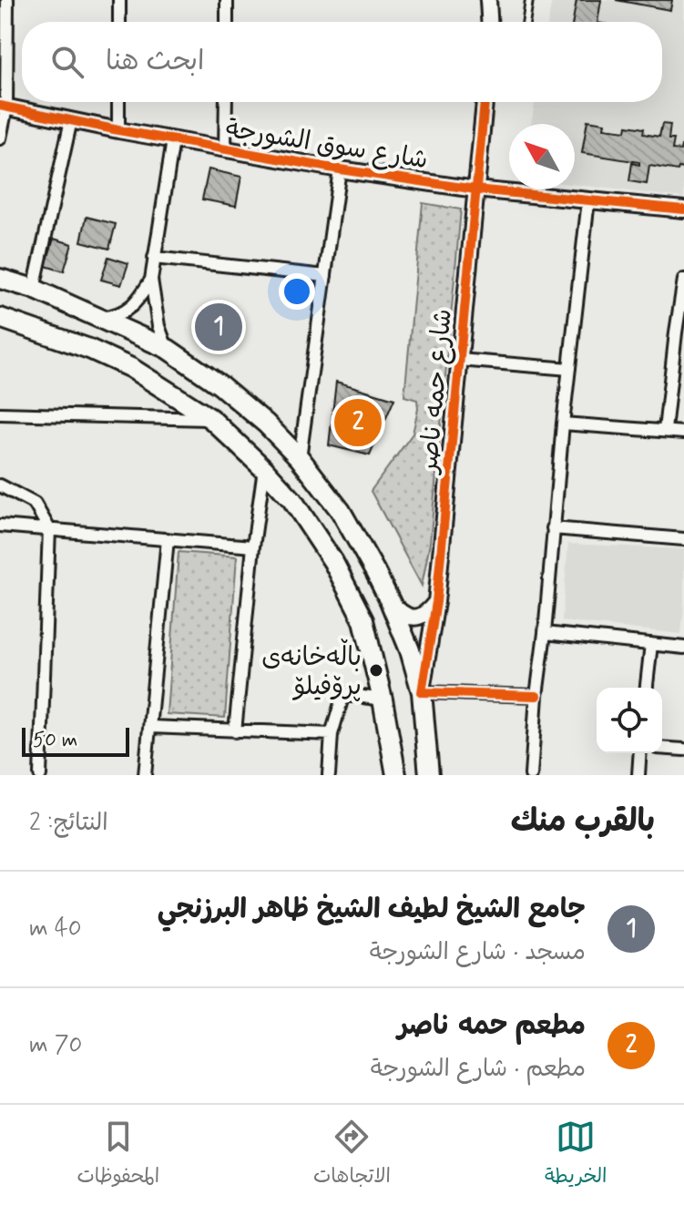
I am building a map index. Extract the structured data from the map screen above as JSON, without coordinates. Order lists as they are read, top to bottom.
{
  "streets": {
    "street": ["شارع سوق الشورجة", "شارع حمه ناصر"]
  },
  "crossings": [
    ["شارع سوق الشورجة", "شارع حمه ناصر"]
  ],
  "places": ["باڵەخانەی پرۆفیلۆ"],
  "scale_bar": "50 m",
  "north": "top left",
  "page": {
    "search": "ابحث هنا",
    "pins": ["1", "2"],
    "scale": "50 m",
    "heading": ["بالقرب منك", "النتائج: 2"],
    "list": [
      {
        "mark": "1",
        "name": "جامع الشيخ لطيف الشيخ ظاهر البرزنجي",
        "note": "مسجد · شارع الشورجة",
        "value": "40 m"
      },
      {
        "mark": "2",
        "name": "مطعم حمه ناصر",
        "note": "مطعم · شارع الشورجة",
        "value": "70 m"
      }
    ],
    "nav": ["الخريطة", "الاتجاهات", "المحفوظات"]
  }
}
